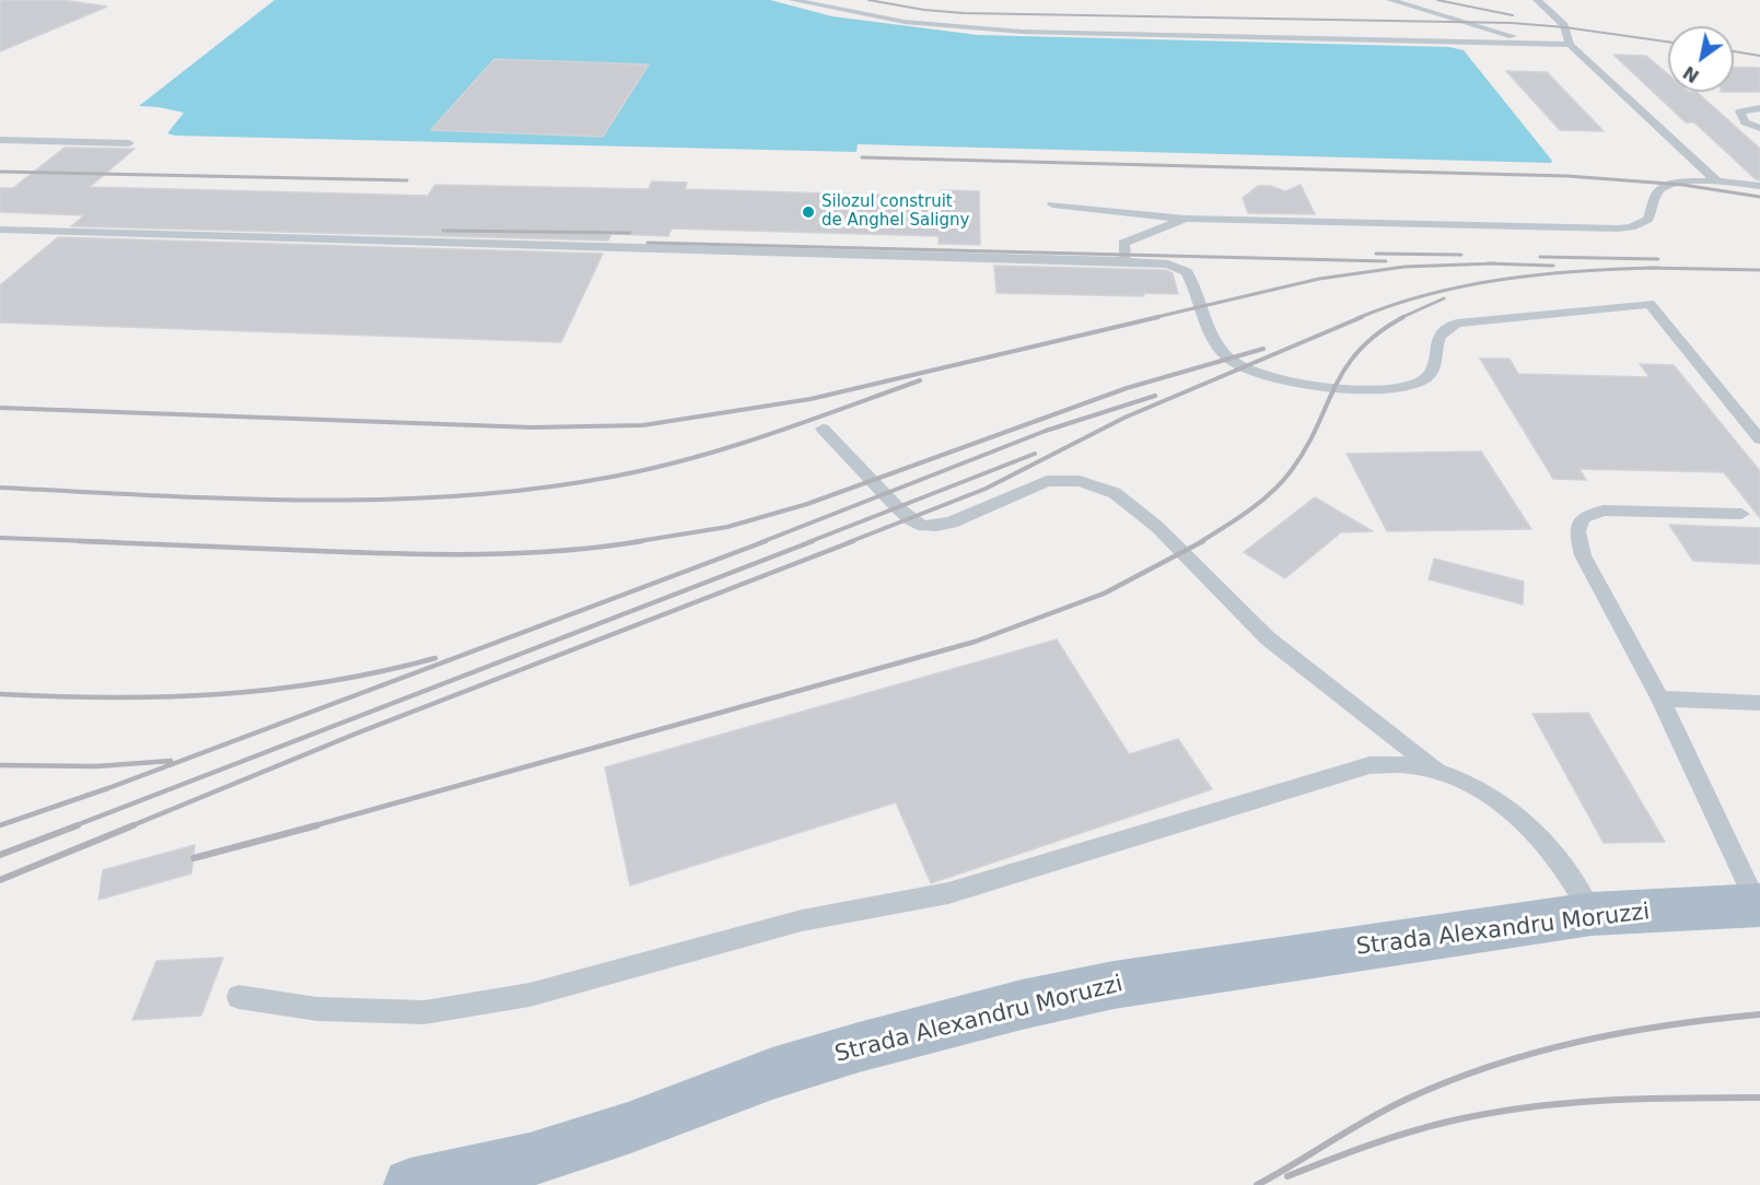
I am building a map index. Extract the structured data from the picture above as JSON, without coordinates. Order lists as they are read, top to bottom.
{
  "streets": {
    "main road": ["Strada Alexandru Moruzzi"]
  },
  "places": ["Silozul construit de Anghel Saligny"],
  "north": "bottom left"
}
